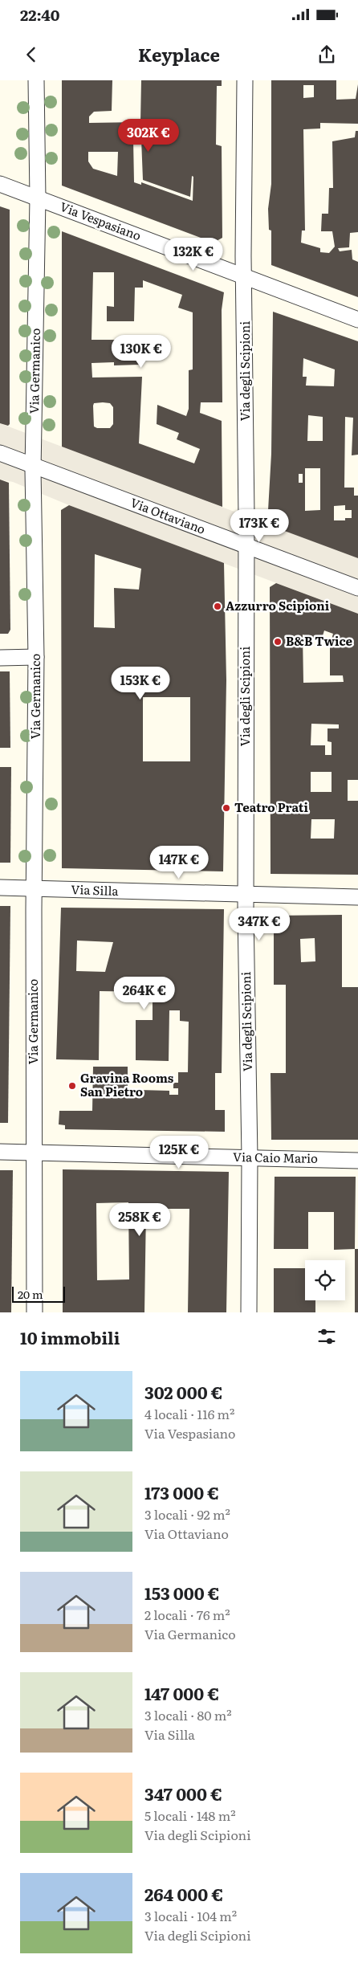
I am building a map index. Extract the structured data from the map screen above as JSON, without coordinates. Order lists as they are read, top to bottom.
{
  "streets": {
    "street": [
      "Via Vespasiano",
      "Via Germanico",
      "Via degli Scipioni",
      "Via Ottaviano",
      "Via Silla",
      "Via Caio Mario"
    ]
  },
  "crossings": [
    ["Via Vespasiano", "Via Germanico"],
    ["Via Vespasiano", "Via degli Scipioni"],
    ["Via Germanico", "Via Ottaviano"],
    ["Via Germanico", "Via Silla"],
    ["Via Germanico", "Via Caio Mario"],
    ["Via degli Scipioni", "Via Ottaviano"],
    ["Via degli Scipioni", "Via Silla"],
    ["Via degli Scipioni", "Via Caio Mario"]
  ],
  "places": [
    "Azzurro Scipioni",
    "B&B Twice",
    "Teatro Prati",
    "Gravina Rooms San Pietro"
  ],
  "scale_bar": "20 m",
  "page": {
    "status": "22:40",
    "header": "Keyplace",
    "price": [
      "302K €",
      "132K €",
      "130K €",
      "173K €",
      "153K €",
      "147K €",
      "347K €",
      "264K €",
      "125K €",
      "258K €"
    ],
    "scale": "20 m",
    "heading": "10 immobili",
    "list": [
      {
        "name": "302 000 €",
        "note": "4 locali · 116 m² · Via Vespasiano"
      },
      {
        "name": "173 000 €",
        "note": "3 locali · 92 m² · Via Ottaviano"
      },
      {
        "name": "153 000 €",
        "note": "2 locali · 76 m² · Via Germanico"
      },
      {
        "name": "147 000 €",
        "note": "3 locali · 80 m² · Via Silla"
      },
      {
        "name": "347 000 €",
        "note": "5 locali · 148 m² · Via degli Scipioni"
      },
      {
        "name": "264 000 €",
        "note": "3 locali · 104 m² · Via degli Scipioni"
      }
    ]
  }
}
